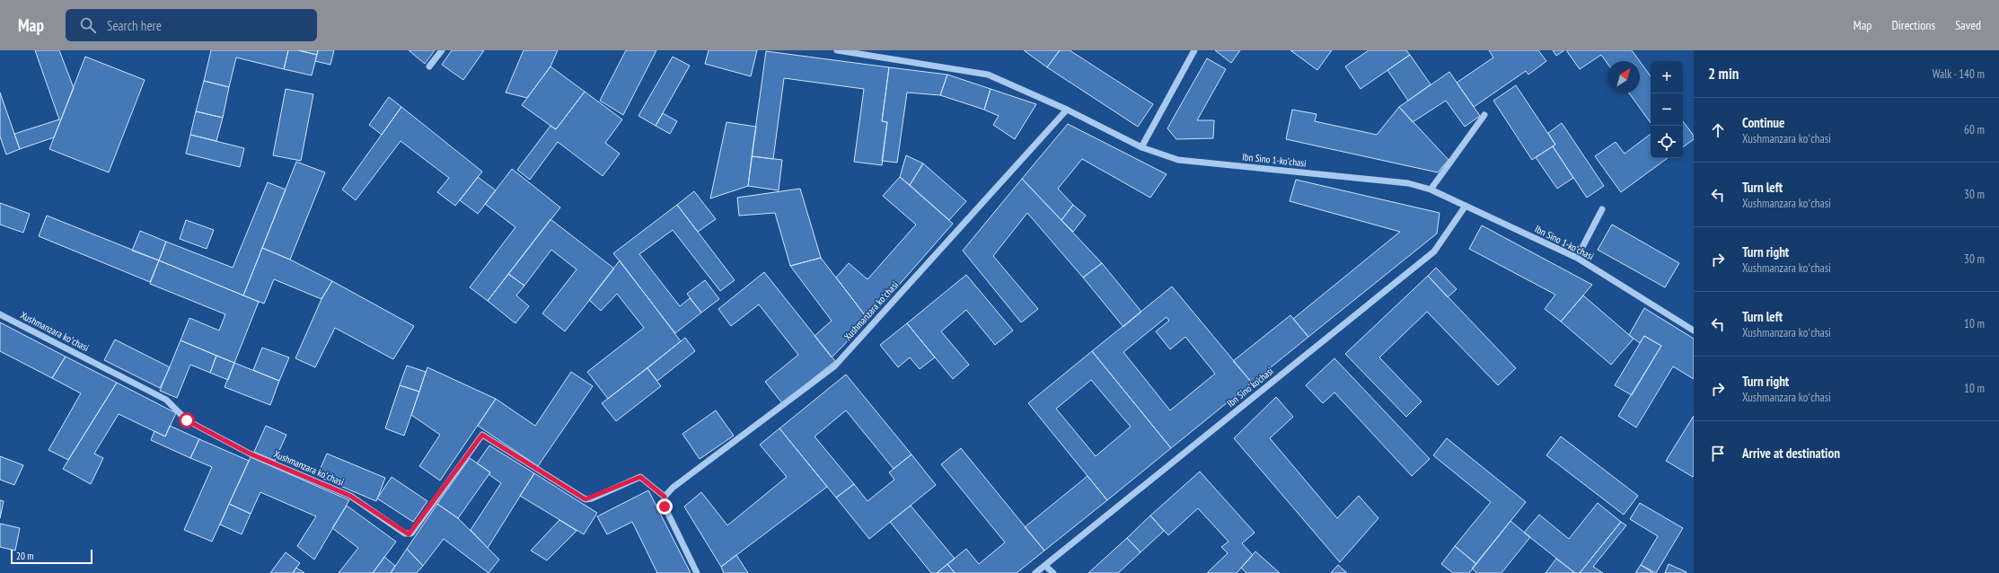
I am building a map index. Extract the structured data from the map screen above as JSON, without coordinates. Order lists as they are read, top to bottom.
{
  "streets": {
    "street": ["Ibn Sino 1-koʼchasi", "Xushmanzara koʻchasi", "Ibn Sino ko'chasi"]
  },
  "crossings": [
    ["Ibn Sino 1-koʼchasi", "Xushmanzara koʻchasi"],
    ["Ibn Sino 1-koʼchasi", "Ibn Sino ko'chasi"]
  ],
  "scale_bar": "20 m",
  "north": "top right",
  "page": {
    "header": "Map",
    "search": "Search here",
    "nav": ["Map", "Directions", "Saved"],
    "heading": ["2 min", "Walk · 140 m"],
    "map_buttons": ["+", "−"],
    "list": [
      ["Continue", "Xushmanzara koʻchasi", "60 m"],
      ["Turn left", "Xushmanzara koʻchasi", "30 m"],
      ["Turn right", "Xushmanzara koʻchasi", "30 m"],
      ["Turn left", "Xushmanzara koʻchasi", "10 m"],
      ["Turn right", "Xushmanzara koʻchasi", "10 m"],
      "Arrive at destination"
    ],
    "scale": "20 m"
  }
}
